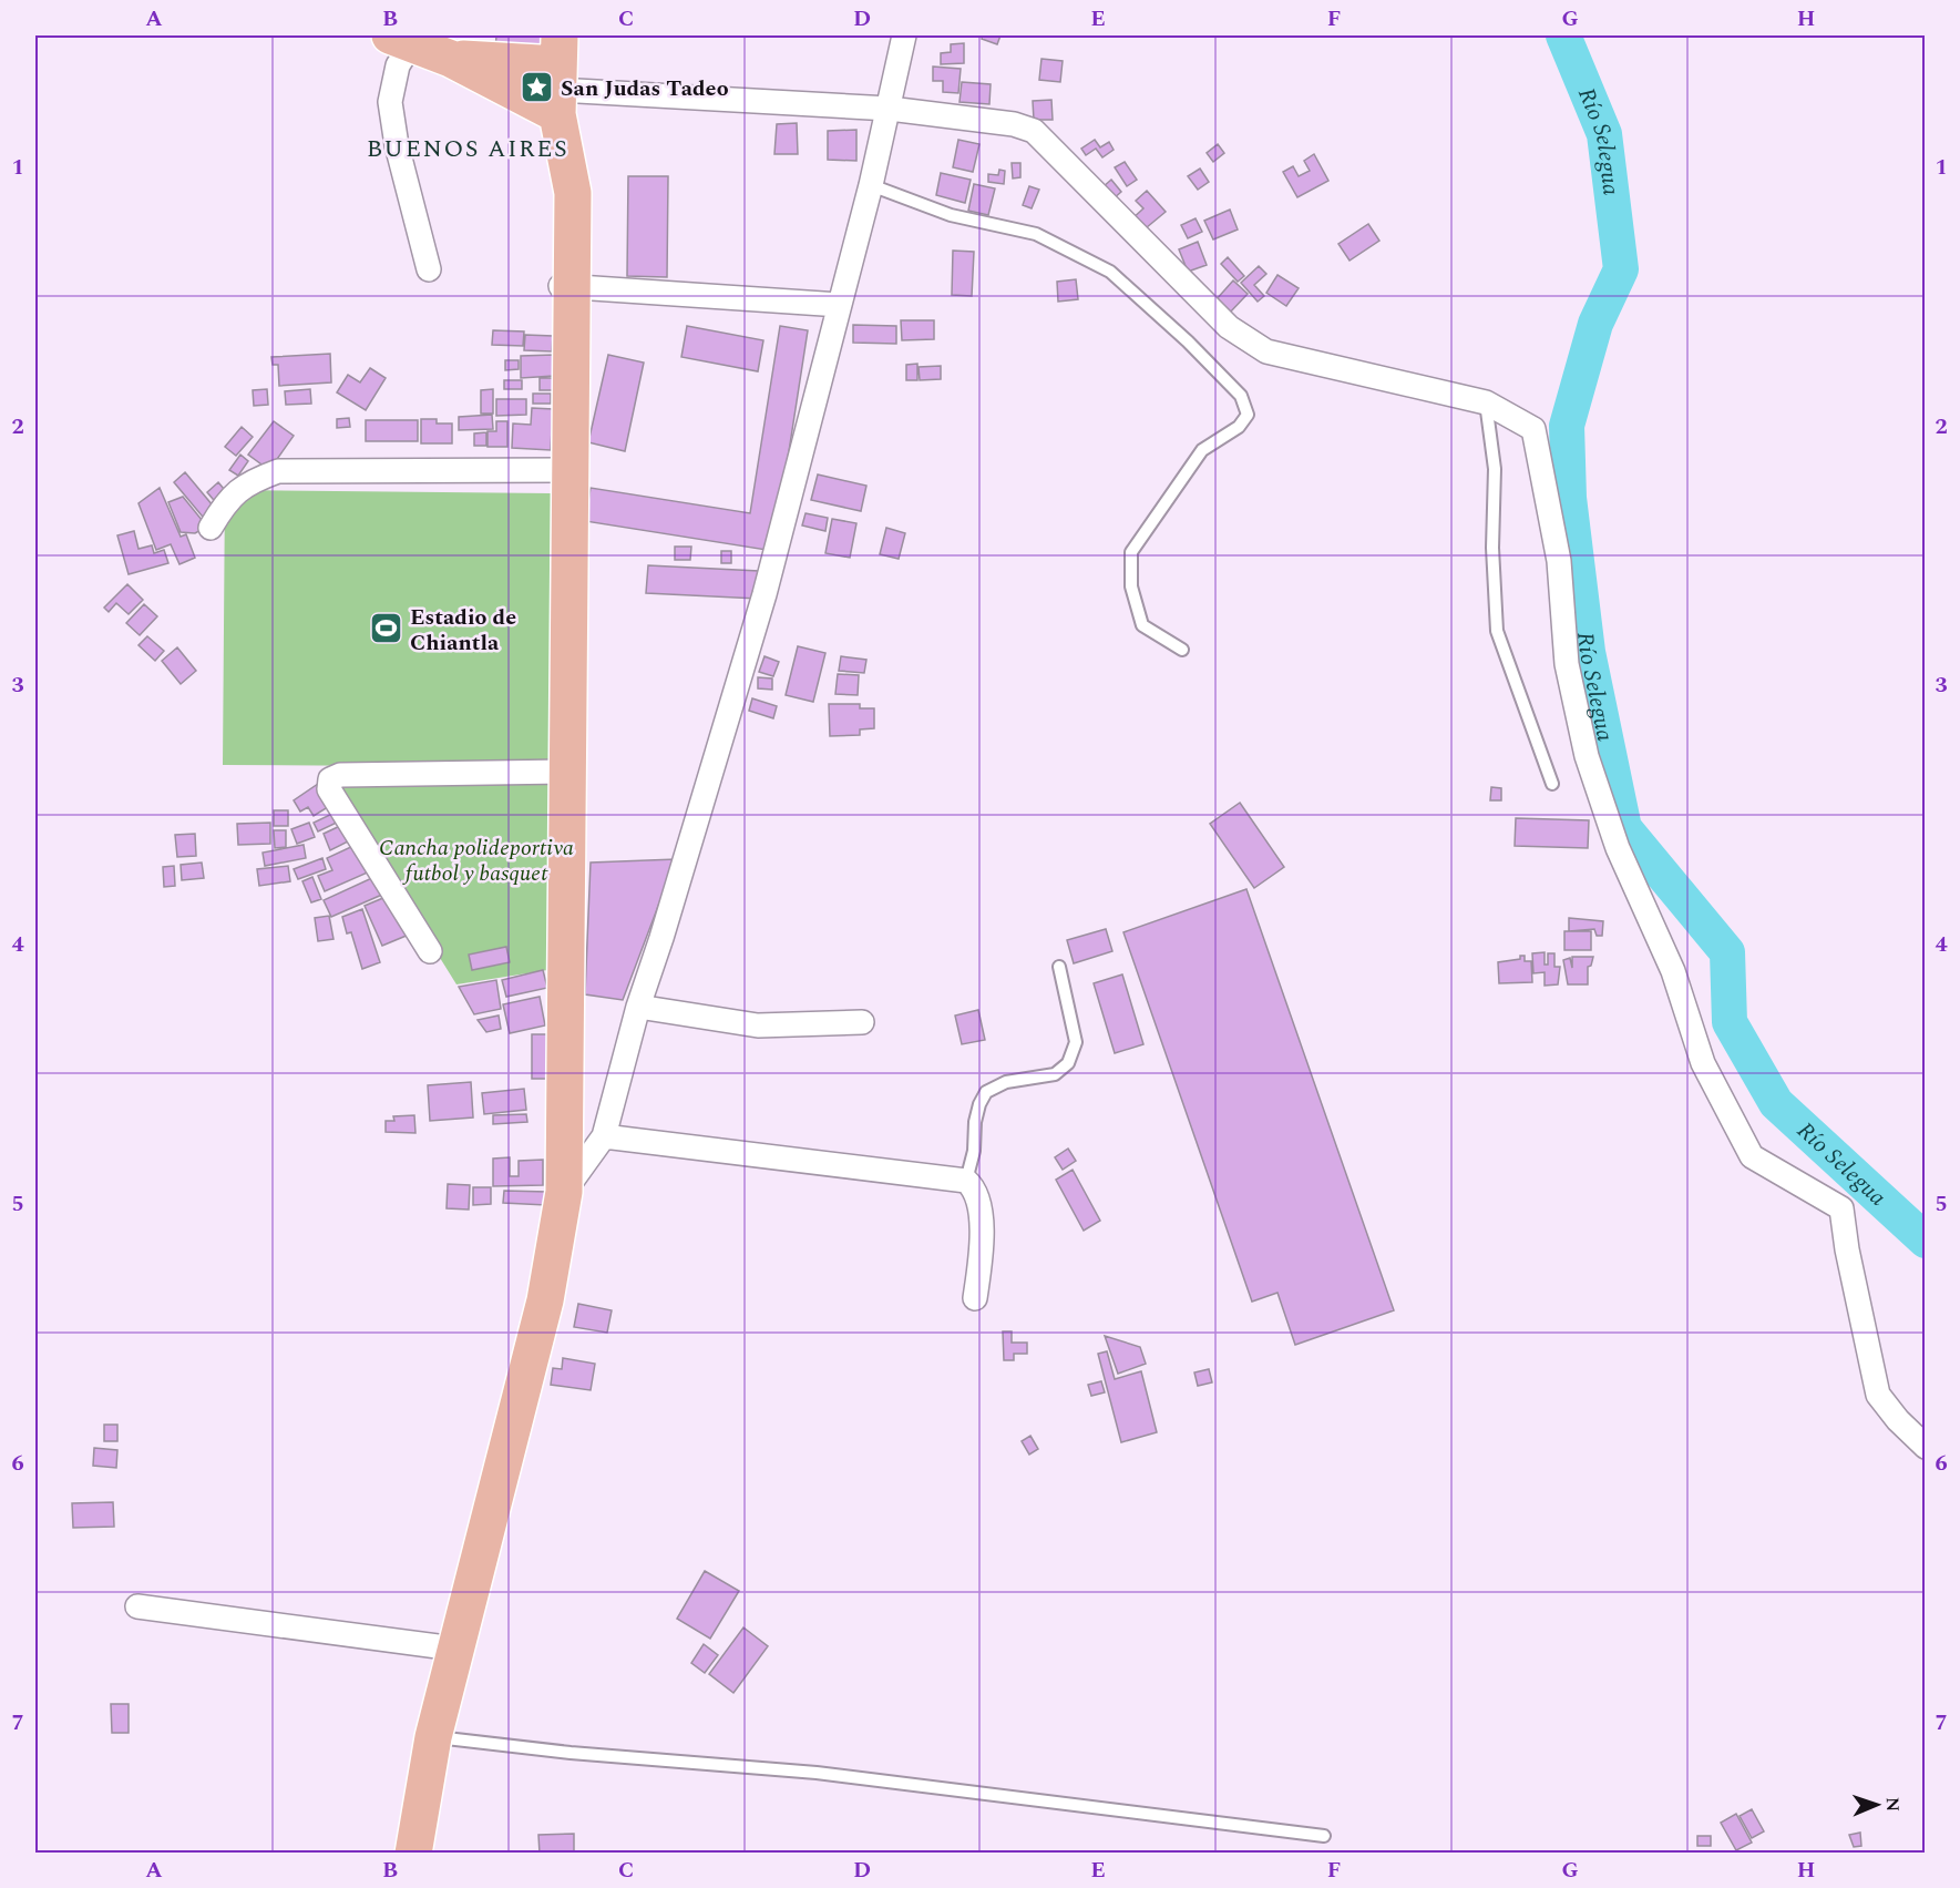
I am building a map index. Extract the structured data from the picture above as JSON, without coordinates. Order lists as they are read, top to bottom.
{
  "districts": ["BUENOS AIRES"],
  "water": ["Río Selegua"],
  "parks": ["Cancha polideportiva futbol y basquet"],
  "places": {
    "place": ["San Judas Tadeo"],
    "sports": ["Estadio de Chiantla"]
  },
  "north": "right",
  "grid": {
    "columns": [
      "A",
      "B",
      "C",
      "D",
      "E",
      "F",
      "G",
      "H"
    ],
    "rows": [
      "1",
      "2",
      "3",
      "4",
      "5",
      "6",
      "7"
    ]
  }
}
